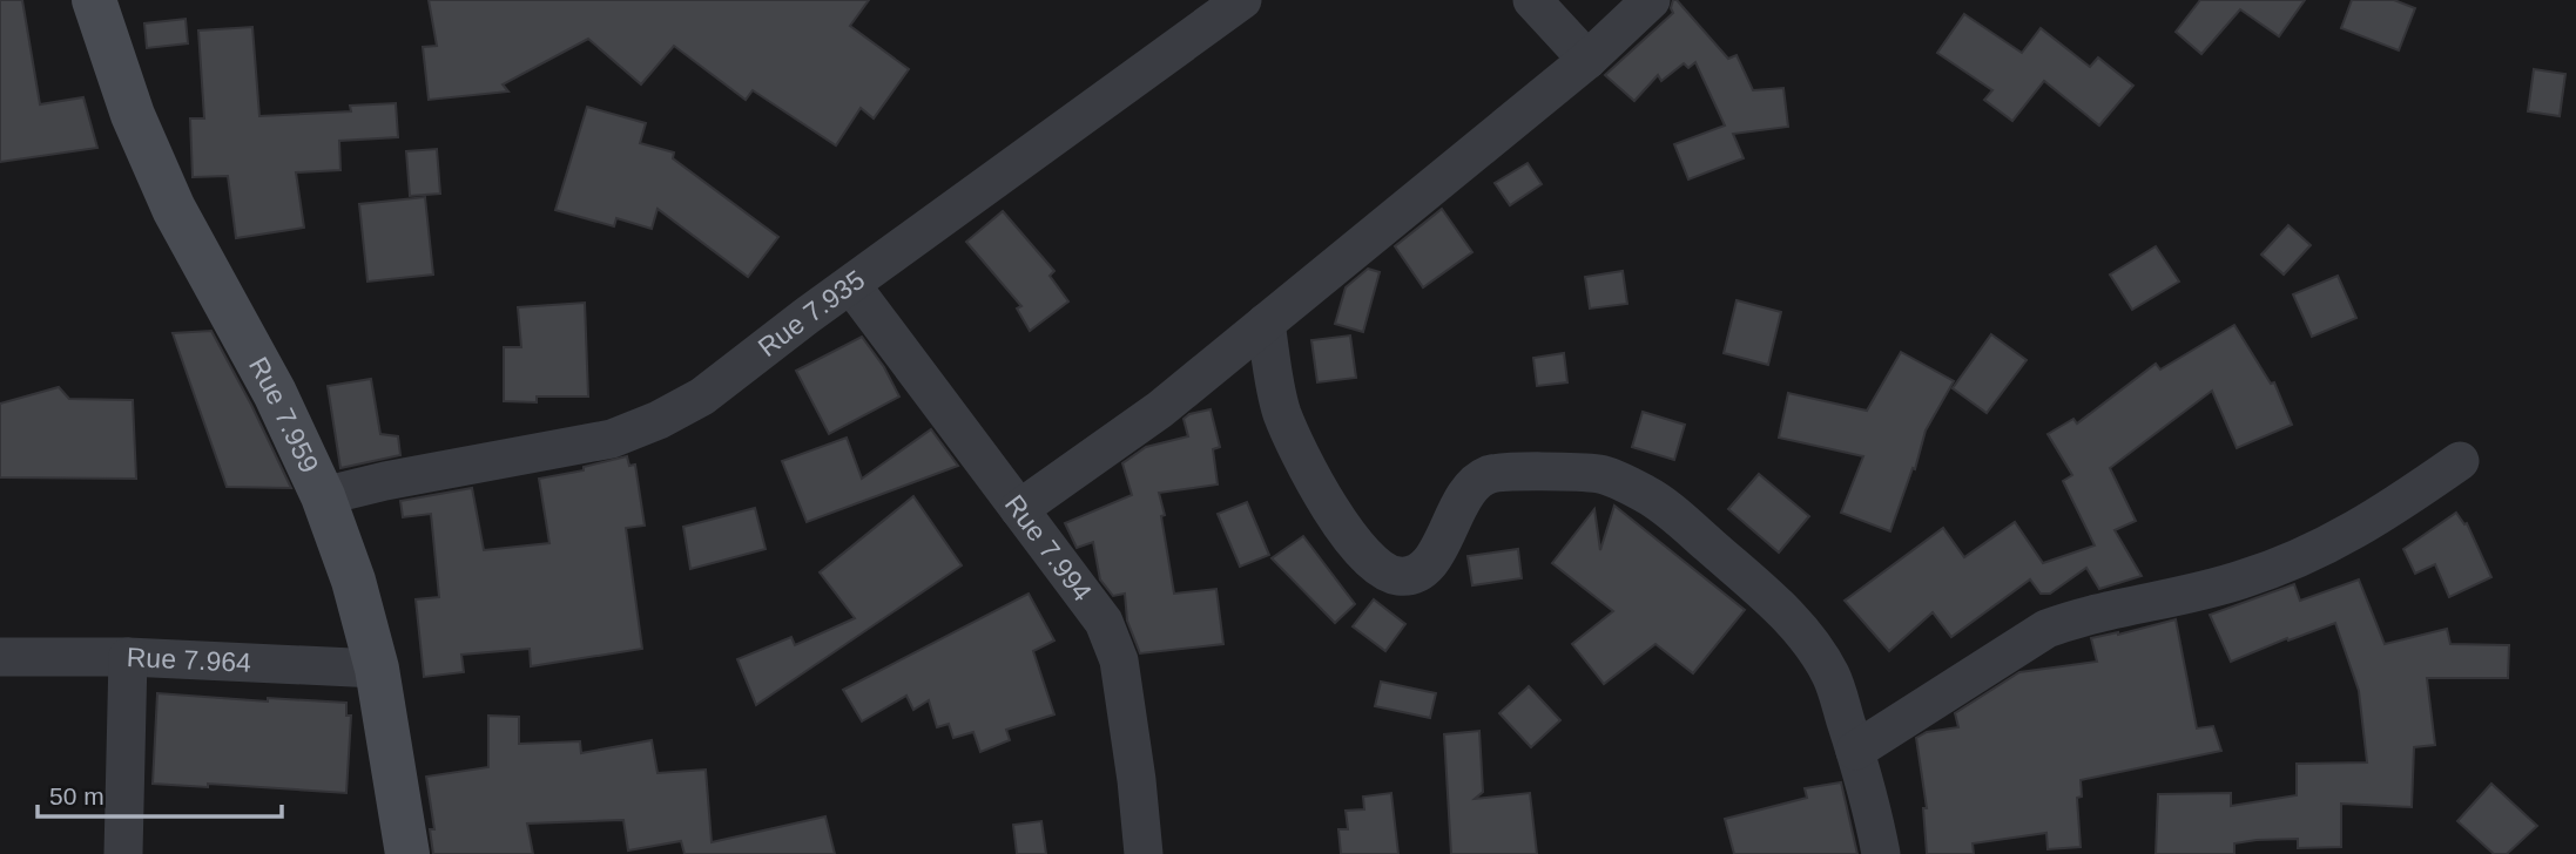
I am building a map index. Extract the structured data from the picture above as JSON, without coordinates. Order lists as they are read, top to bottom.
{
  "streets": {
    "street": [
      "Rue 7.935",
      "Rue 7.959",
      "Rue 7.994",
      "Rue 7.964"
    ]
  },
  "crossings": [
    ["Rue 7.935", "Rue 7.959"],
    ["Rue 7.935", "Rue 7.994"],
    ["Rue 7.959", "Rue 7.964"]
  ],
  "scale_bar": "50 m"
}
